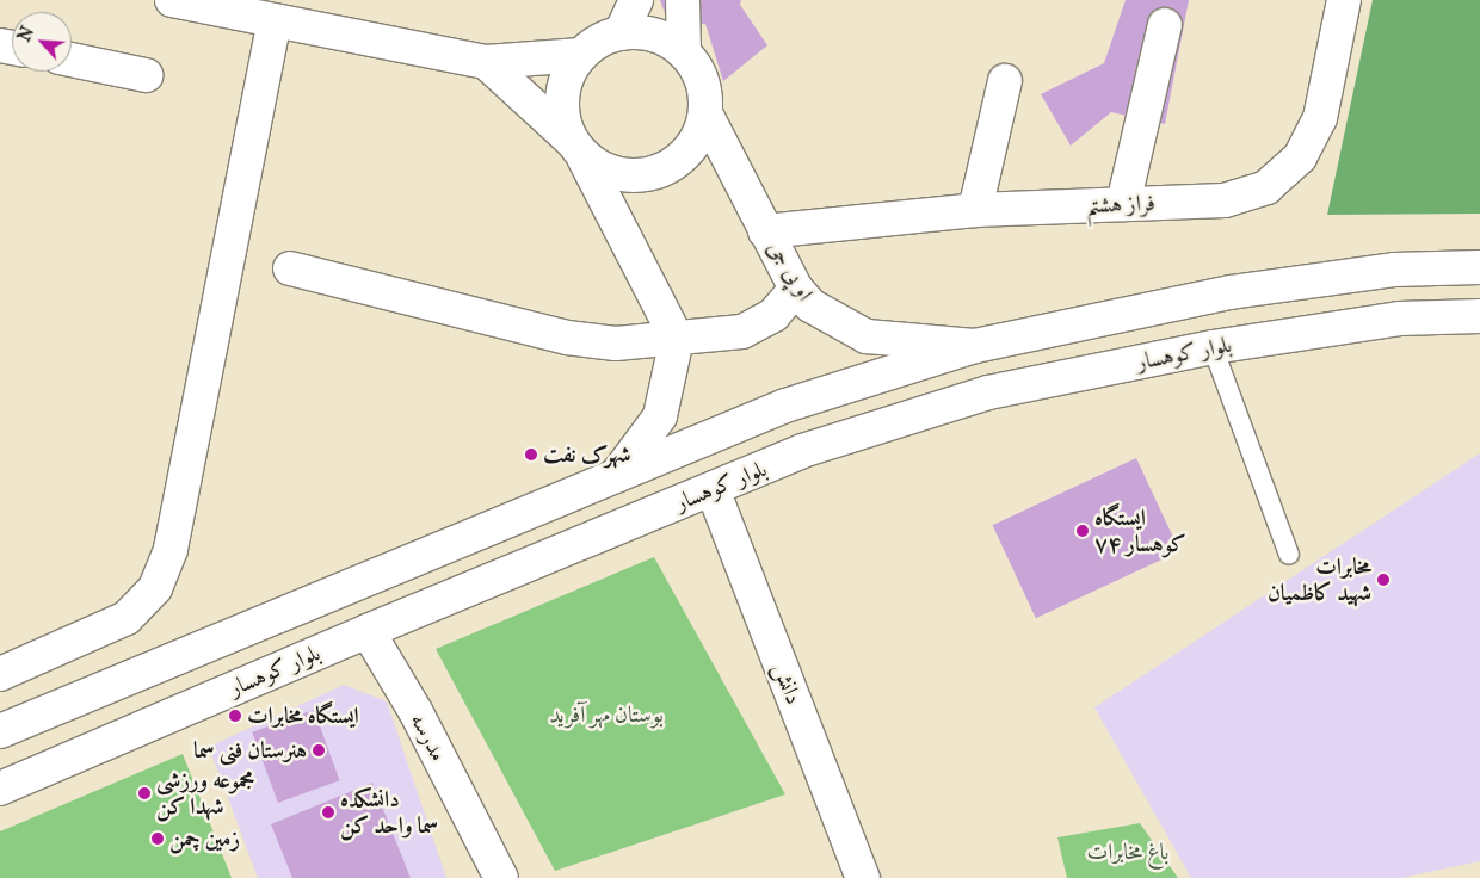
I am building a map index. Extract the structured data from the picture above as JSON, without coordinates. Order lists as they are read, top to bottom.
{
  "streets": {
    "street": [
      "فراز هشتم",
      "او پی جی",
      "بلوار کوهسار",
      "دانش",
      "مدرسه"
    ]
  },
  "crossings": [
    ["فراز هشتم", "او پی جی"],
    ["بلوار کوهسار", "دانش"],
    ["بلوار کوهسار", "مدرسه"]
  ],
  "parks": ["بوستان مهر آفرید", "باغ مخابرات"],
  "places": [
    "شهرک نفت",
    "ایستگاه ۷۴ کوهسار",
    "مخابرات شهید کاظمیان",
    "ایستگاه مخابرات",
    "هنرستان فنی سما",
    "مجموعه ورزشی شهدا کن",
    "دانشکده سما واحد کن",
    "زمین چمن"
  ],
  "north": "top left"
}
